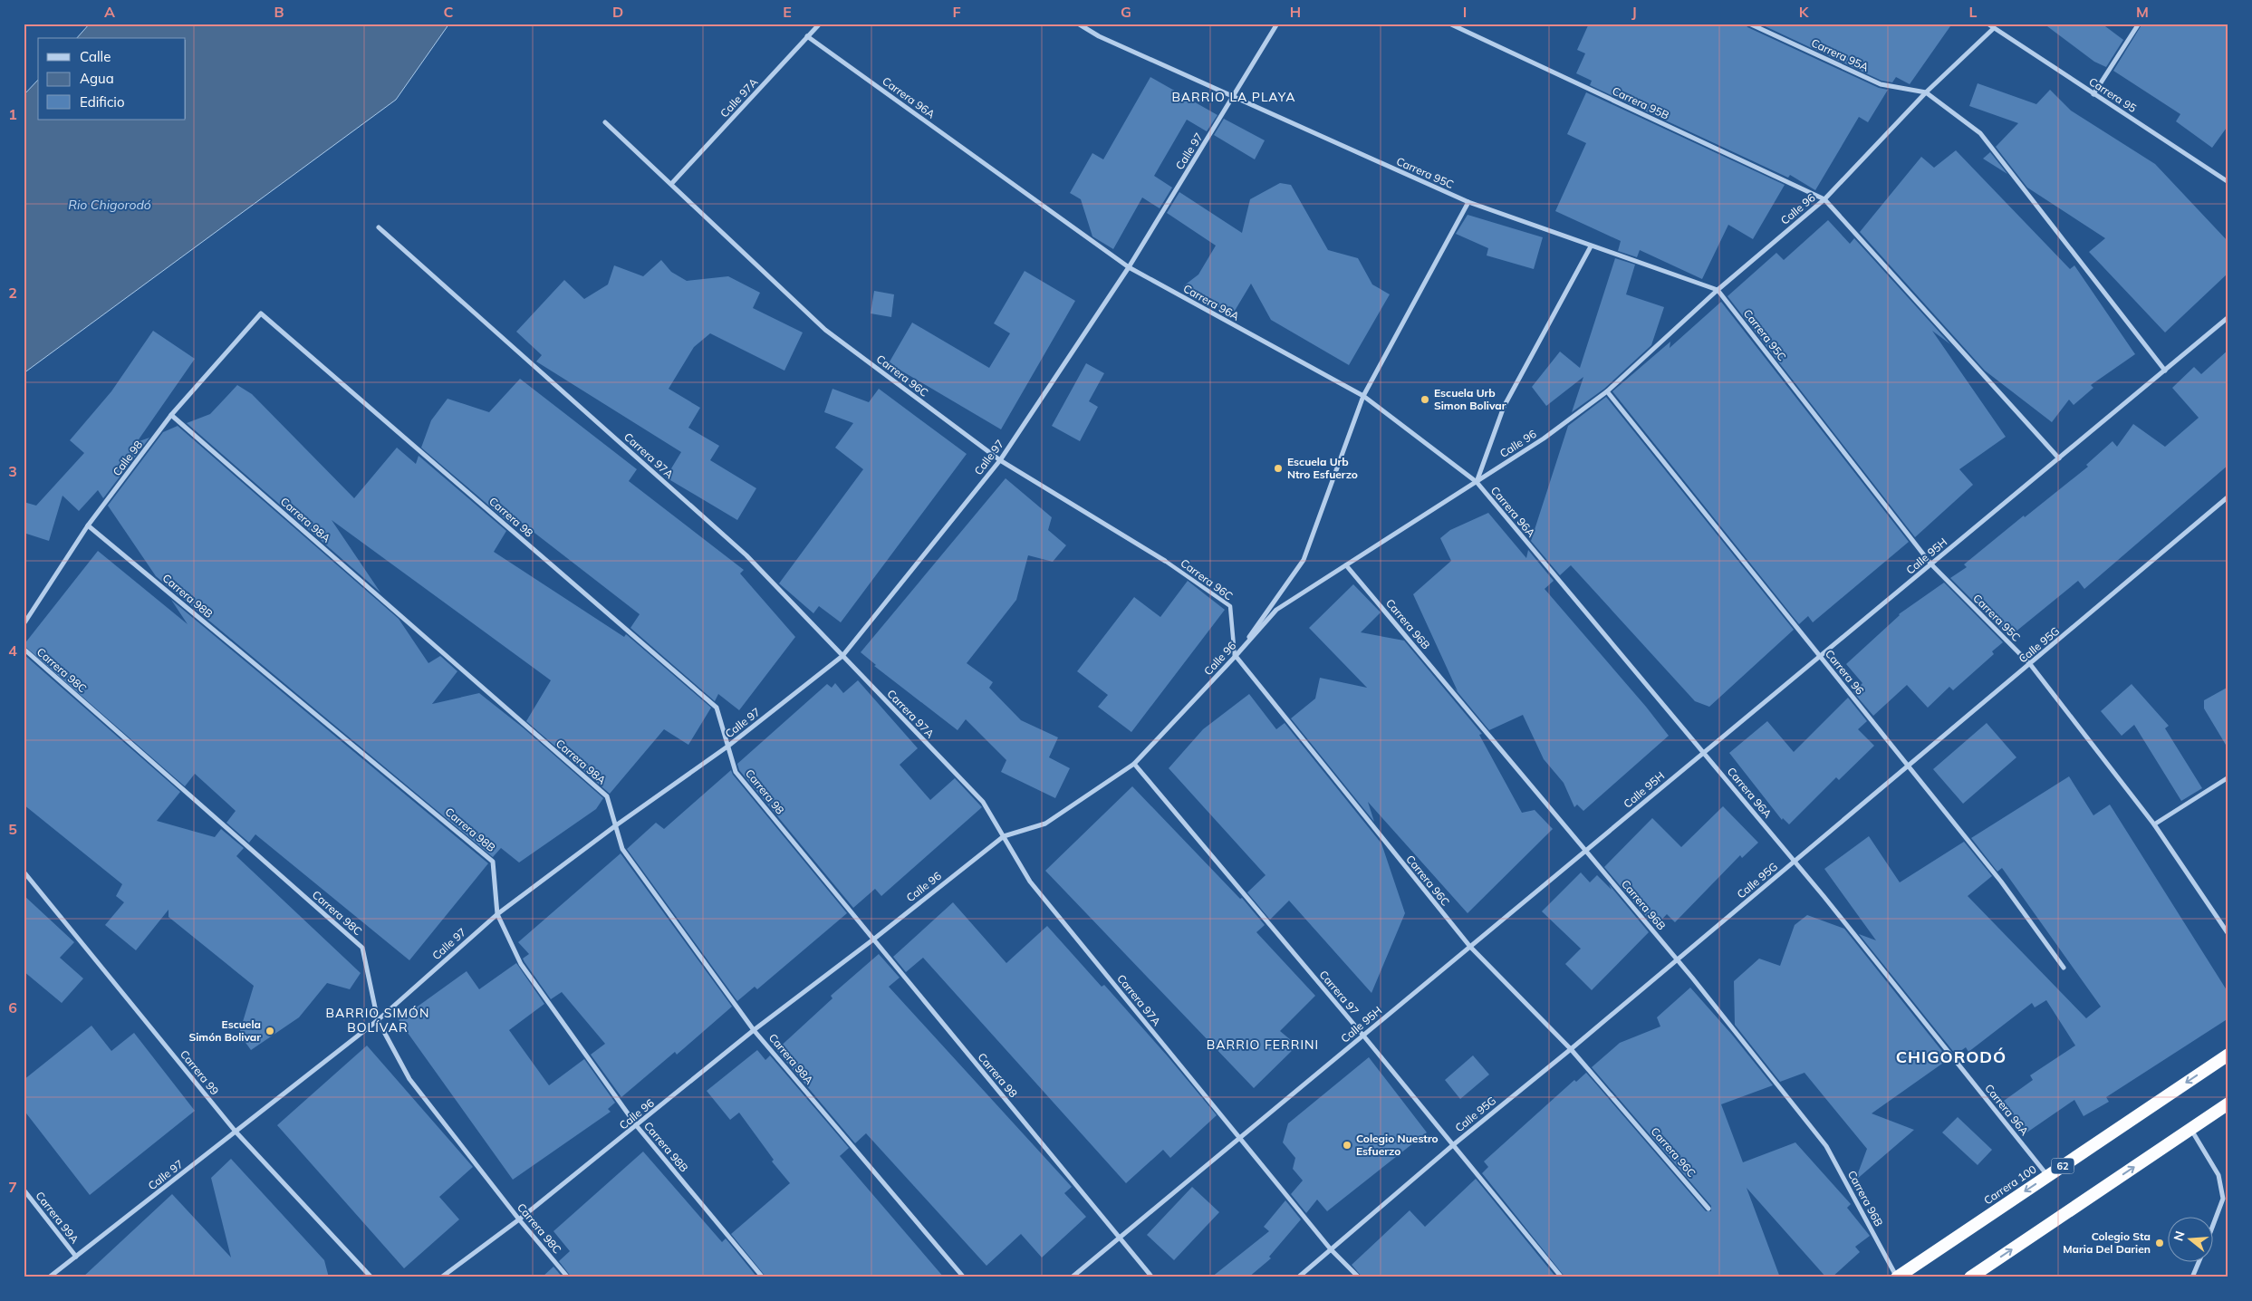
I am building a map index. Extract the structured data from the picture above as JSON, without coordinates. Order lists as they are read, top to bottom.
{
  "streets": {
    "highway": ["62", "Carrera 100"],
    "street": [
      "Carrera 95A",
      "Carrera 95",
      "Calle 97A",
      "Carrera 96A",
      "Carrera 95B",
      "Calle 97",
      "Carrera 95C",
      "Calle 96",
      "Carrera 96C",
      "Carrera 97A",
      "Calle 98",
      "Carrera 98",
      "Carrera 98A",
      "Calle 95H",
      "Carrera 98B",
      "Carrera 96B",
      "Calle 95G",
      "Carrera 98C",
      "Carrera 96",
      "Carrera 97",
      "Carrera 99",
      "Carrera 99A"
    ]
  },
  "crossings": [
    ["Carrera 95A", "Calle 96"],
    ["Carrera 95", "Calle 96"],
    ["Calle 97A", "Carrera 96A"],
    ["Calle 97A", "Carrera 96C"],
    ["Carrera 96A", "Calle 97"],
    ["Carrera 96A", "Calle 96"],
    ["Carrera 96A", "Calle 95H"],
    ["Carrera 96A", "Calle 95G"],
    ["Carrera 96A", "Carrera 100"],
    ["Carrera 95B", "Calle 96"],
    ["Calle 97", "Carrera 95C"],
    ["Calle 97", "Carrera 96C"],
    ["Calle 97", "Carrera 97A"],
    ["Calle 97", "Carrera 98"],
    ["Calle 97", "Carrera 98A"],
    ["Calle 97", "Carrera 98B"],
    ["Calle 97", "Carrera 98C"],
    ["Calle 97", "Carrera 99"],
    ["Calle 97", "Carrera 99A"],
    ["Carrera 95C", "Calle 96"],
    ["Carrera 95C", "Calle 95H"],
    ["Carrera 95C", "Calle 95G"],
    ["Calle 96", "Carrera 96C"],
    ["Calle 96", "Carrera 97A"],
    ["Calle 96", "Carrera 98"],
    ["Calle 96", "Carrera 98A"],
    ["Calle 96", "Carrera 98B"],
    ["Calle 96", "Carrera 96B"],
    ["Calle 96", "Carrera 98C"],
    ["Calle 96", "Carrera 96"],
    ["Calle 96", "Carrera 97"],
    ["Carrera 96C", "Calle 95H"],
    ["Carrera 96C", "Calle 95G"],
    ["Carrera 97A", "Calle 95H"],
    ["Carrera 97A", "Calle 95G"],
    ["Calle 98", "Carrera 98"],
    ["Calle 98", "Carrera 98A"],
    ["Calle 98", "Carrera 98B"],
    ["Carrera 98", "Calle 95H"],
    ["Calle 95H", "Carrera 96B"],
    ["Calle 95H", "Carrera 96"],
    ["Calle 95H", "Carrera 97"],
    ["Carrera 96B", "Calle 95G"],
    ["Carrera 96B", "Carrera 100"],
    ["Calle 95G", "Carrera 96"],
    ["Calle 95G", "Carrera 97"]
  ],
  "districts": [
    "BARRIO LA PLAYA",
    "BARRIO SIMÓN BOLÍVAR",
    "BARRIO FERRINI",
    "CHIGORODÓ"
  ],
  "water": ["Rio Chigorodó"],
  "places": [
    "Escuela Urb Simon Bolivar",
    "Escuela Urb Ntro Esfuerzo",
    "Escuela Simón Bolivar",
    "Colegio Nuestro Esfuerzo",
    "Colegio Sta Maria Del Darien"
  ],
  "legend": ["Calle", "Agua", "Edificio"],
  "north": "left",
  "grid": {
    "columns": [
      "A",
      "B",
      "C",
      "D",
      "E",
      "F",
      "G",
      "H",
      "I",
      "J",
      "K",
      "L",
      "M"
    ],
    "rows": [
      "1",
      "2",
      "3",
      "4",
      "5",
      "6",
      "7"
    ]
  }
}
